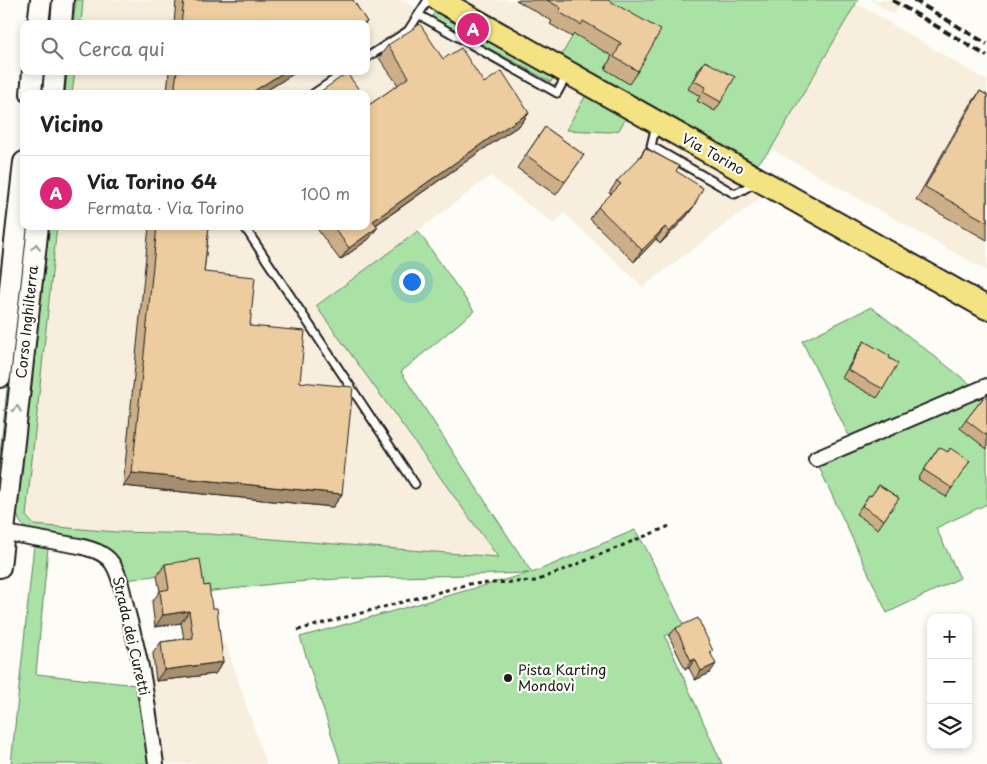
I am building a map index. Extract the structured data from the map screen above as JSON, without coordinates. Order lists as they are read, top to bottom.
{
  "streets": {
    "main road": ["Via Torino"],
    "street": ["Corso Inghilterra", "Strada dei Curetti"]
  },
  "crossings": [
    ["Corso Inghilterra", "Strada dei Curetti"]
  ],
  "places": ["Pista Karting Mondovì"],
  "page": {
    "pins": "A",
    "search": "Cerca qui",
    "heading": "Vicino",
    "list": [
      {
        "mark": "A",
        "name": "Via Torino 64",
        "note": "Fermata · Via Torino",
        "value": "100 m"
      }
    ],
    "map_buttons": ["+", "−"]
  }
}
